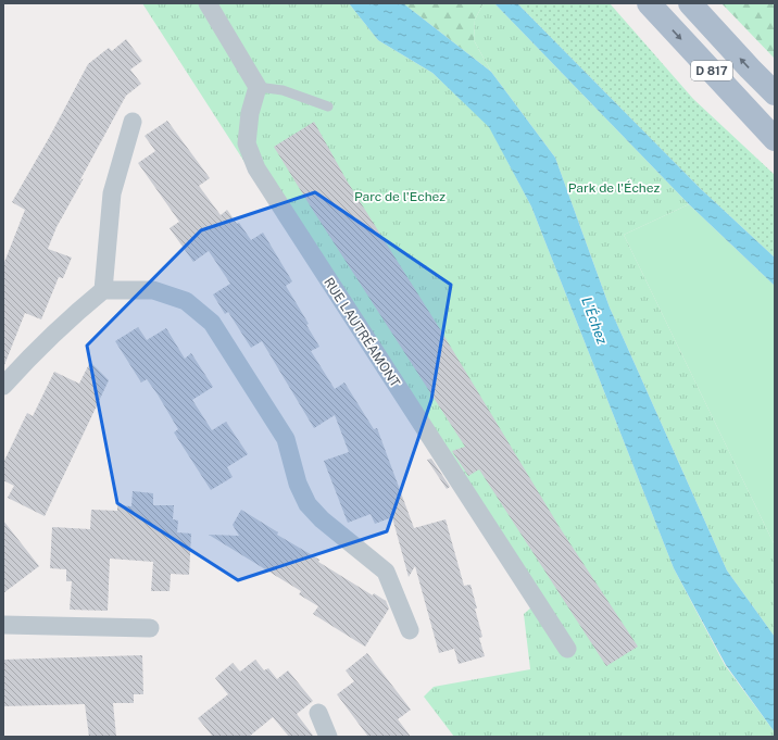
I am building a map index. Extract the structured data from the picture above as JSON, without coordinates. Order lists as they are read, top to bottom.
{
  "streets": {
    "main road": ["D 817"],
    "street": ["RUE LAUTRÉAMONT"]
  },
  "water": ["L'Échez"],
  "parks": ["Park de l'Échez", "Parc de l'Echez"]
}
